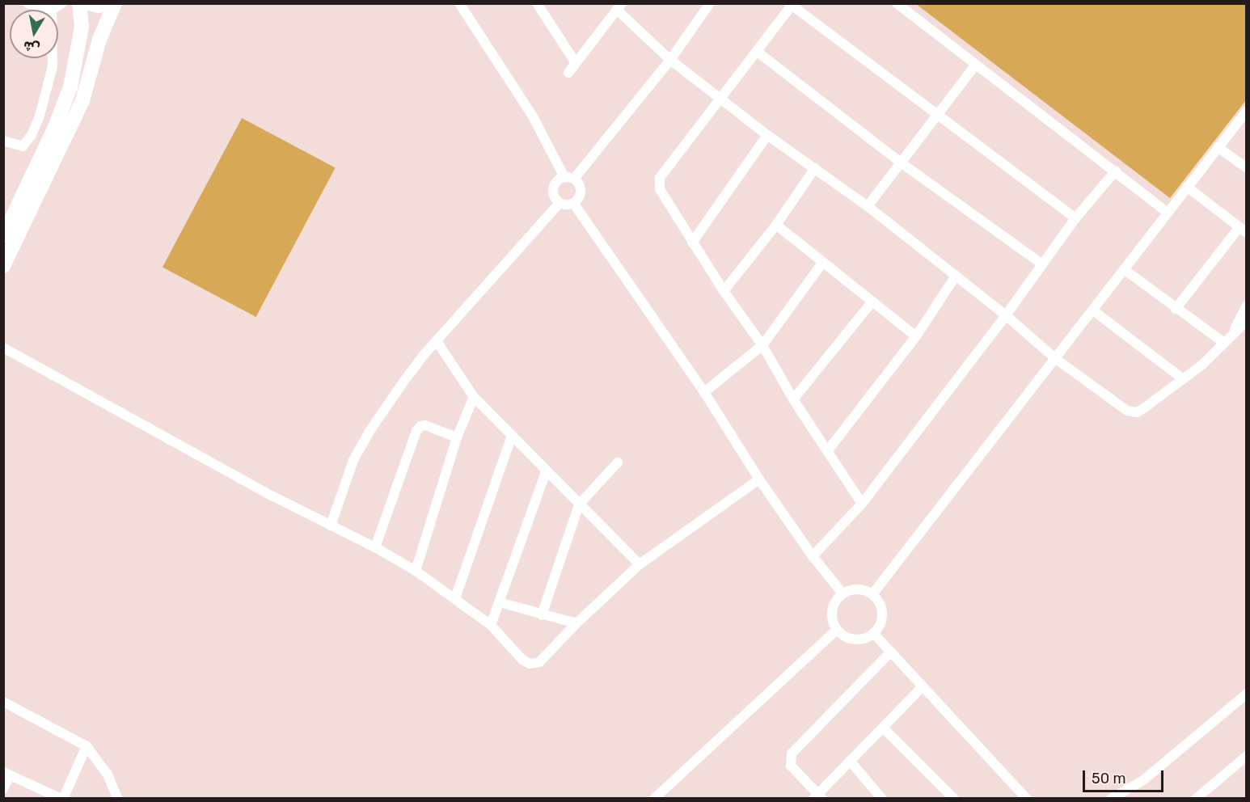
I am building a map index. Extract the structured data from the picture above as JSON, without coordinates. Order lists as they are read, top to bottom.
{
  "scale_bar": "50 m",
  "north": "bottom"
}
